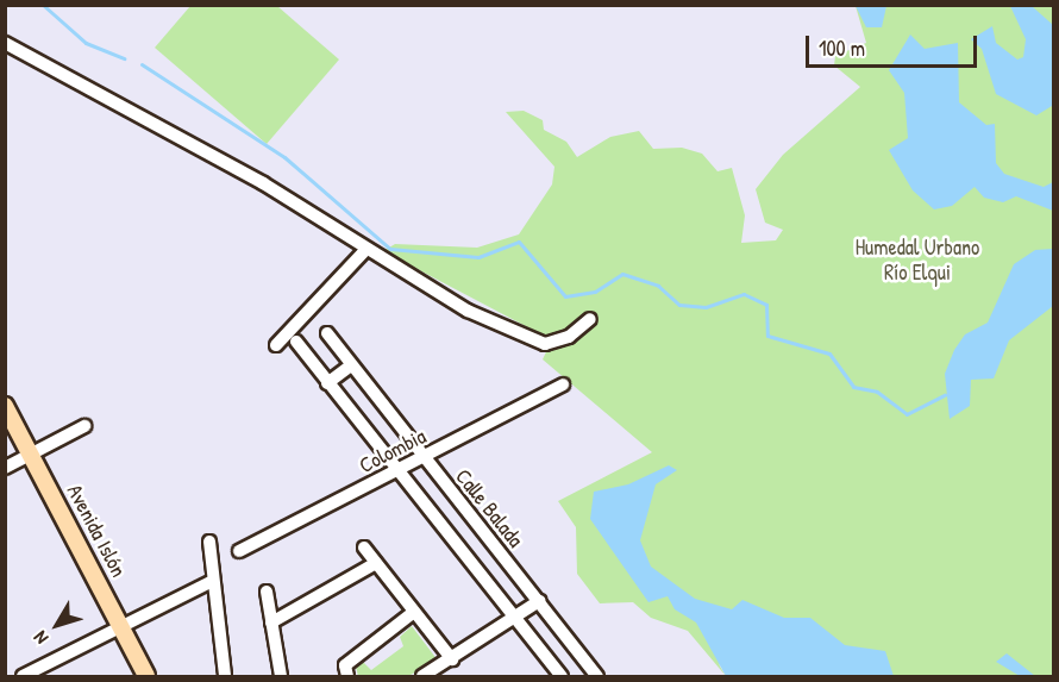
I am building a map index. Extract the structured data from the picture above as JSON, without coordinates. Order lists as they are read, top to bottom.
{
  "streets": {
    "main road": ["Avenida Islón"],
    "street": ["Colombia", "Calle Balada"]
  },
  "crossings": [
    ["Colombia", "Calle Balada"]
  ],
  "parks": ["Humedal Urbano Río Elqui"],
  "scale_bar": "100 m",
  "north": "bottom left"
}
